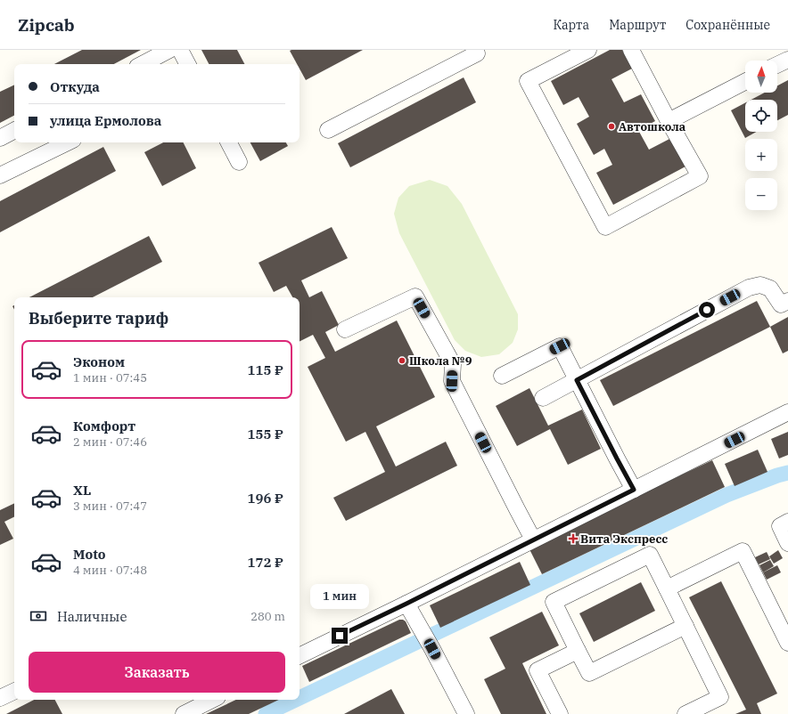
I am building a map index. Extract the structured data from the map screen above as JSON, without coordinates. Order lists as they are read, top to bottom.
{
  "places": {
    "other": ["Автошкола", "Школа №9"],
    "health": ["Вита Экспресс"]
  },
  "north": "top",
  "page": {
    "header": "Zipcab",
    "nav": ["Карта", "Маршрут", "Сохранённые"],
    "map_buttons": ["+", "−"],
    "banner": ["Откуда", "улица Ермолова"],
    "heading": "Выберите тариф",
    "list": [
      {
        "name": "Эконом",
        "note": "1 мин · 07:45",
        "value": "115 ₽"
      },
      {
        "name": "Комфорт",
        "note": "2 мин · 07:46",
        "value": "155 ₽"
      },
      {
        "name": "XL",
        "note": "3 мин · 07:47",
        "value": "196 ₽"
      },
      {
        "name": "Moto",
        "note": "4 мин · 07:48",
        "value": "172 ₽"
      }
    ],
    "bubble": "1 мин",
    "pay": ["Наличные", "280 m"],
    "buttons": "Заказать"
  }
}
